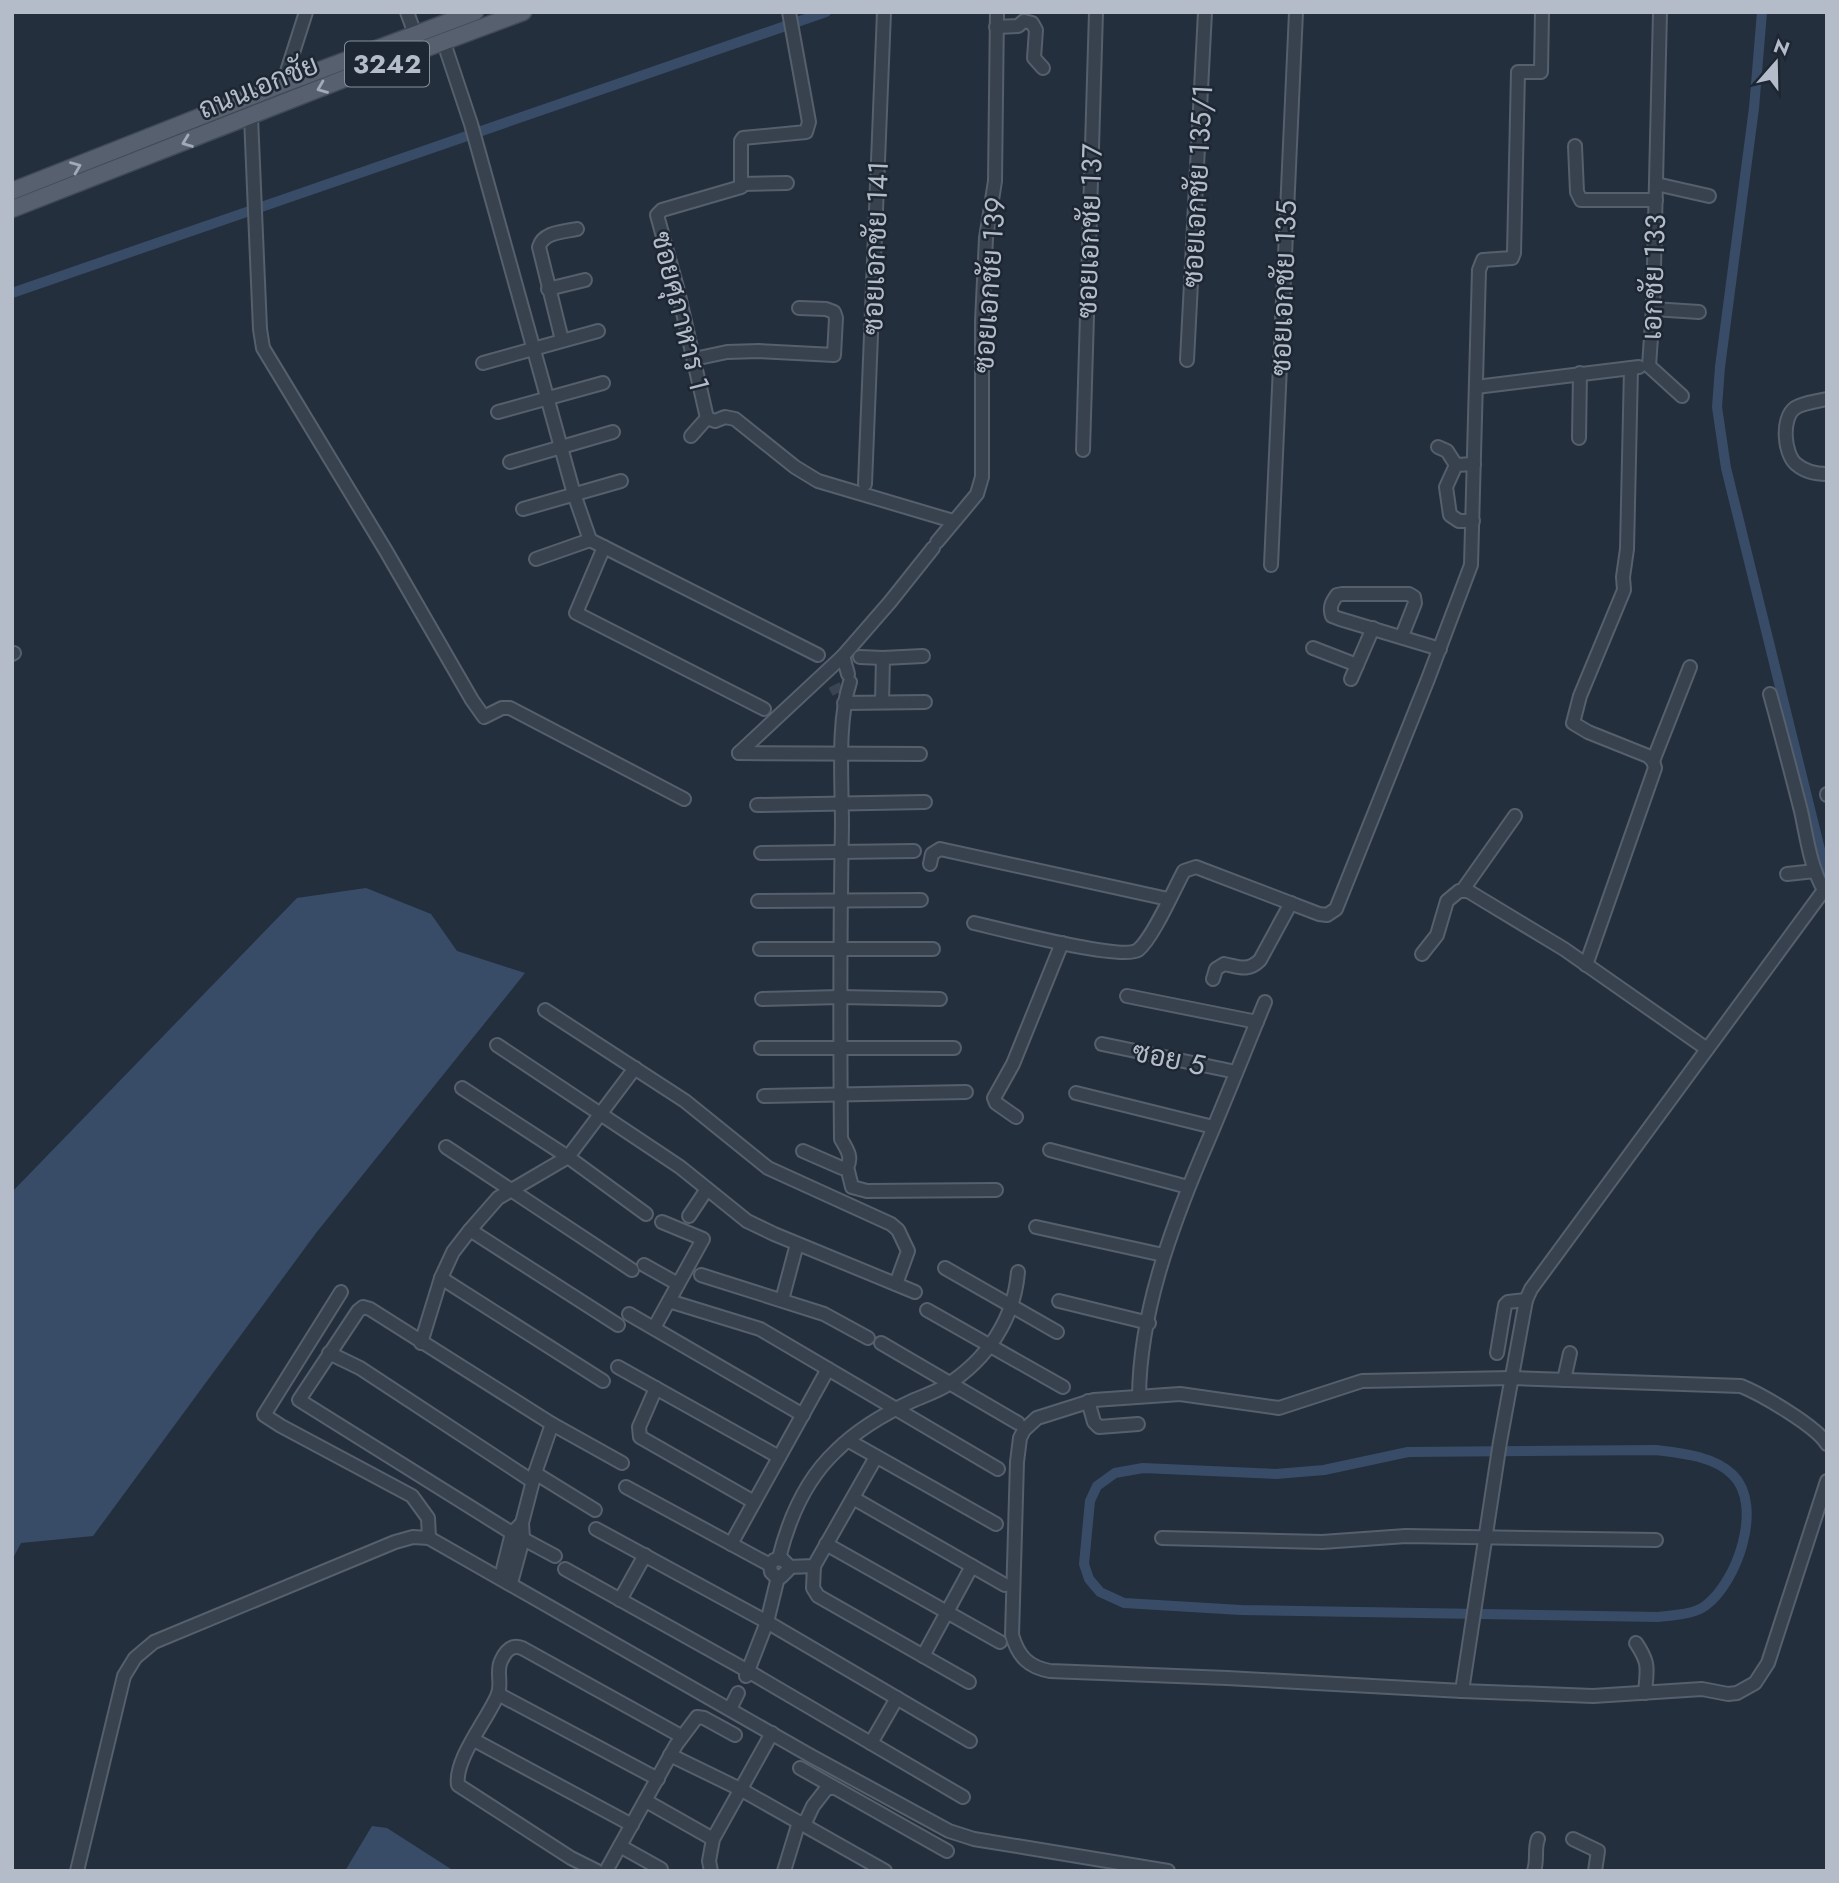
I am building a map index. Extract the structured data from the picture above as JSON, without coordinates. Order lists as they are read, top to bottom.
{
  "streets": {
    "main road": ["3242", "ถนนเอกชัย"],
    "street": [
      "ซอยเอกชัย 135/1",
      "ซอยเอกชัย 137",
      "ซอยเอกชัย 141",
      "เอกชัย 133",
      "ซอยเอกชัย 139",
      "ซอยเอกชัย 135",
      "ซอยศุภาหาร 1",
      "ซอย 5"
    ]
  },
  "crossings": [
    ["ซอยเอกชัย 139", "ซอยศุภาหาร 1"]
  ],
  "north": "top"
}
